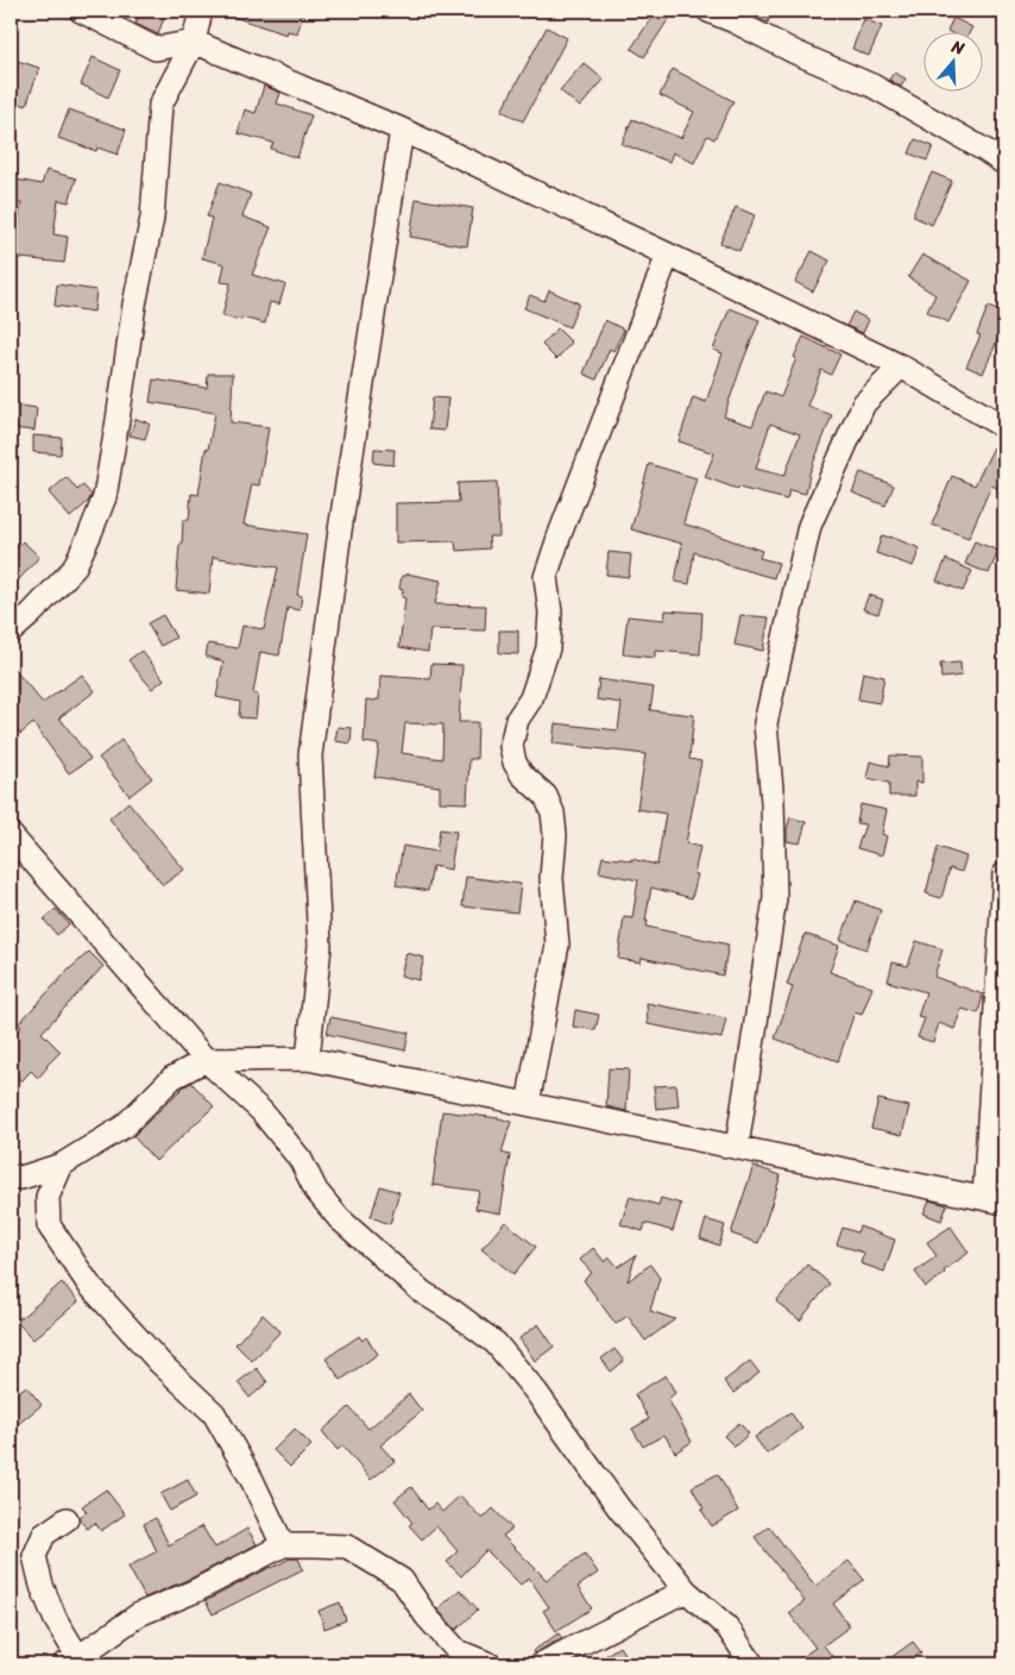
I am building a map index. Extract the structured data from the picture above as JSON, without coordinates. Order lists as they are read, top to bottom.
{
  "north": "top"
}
